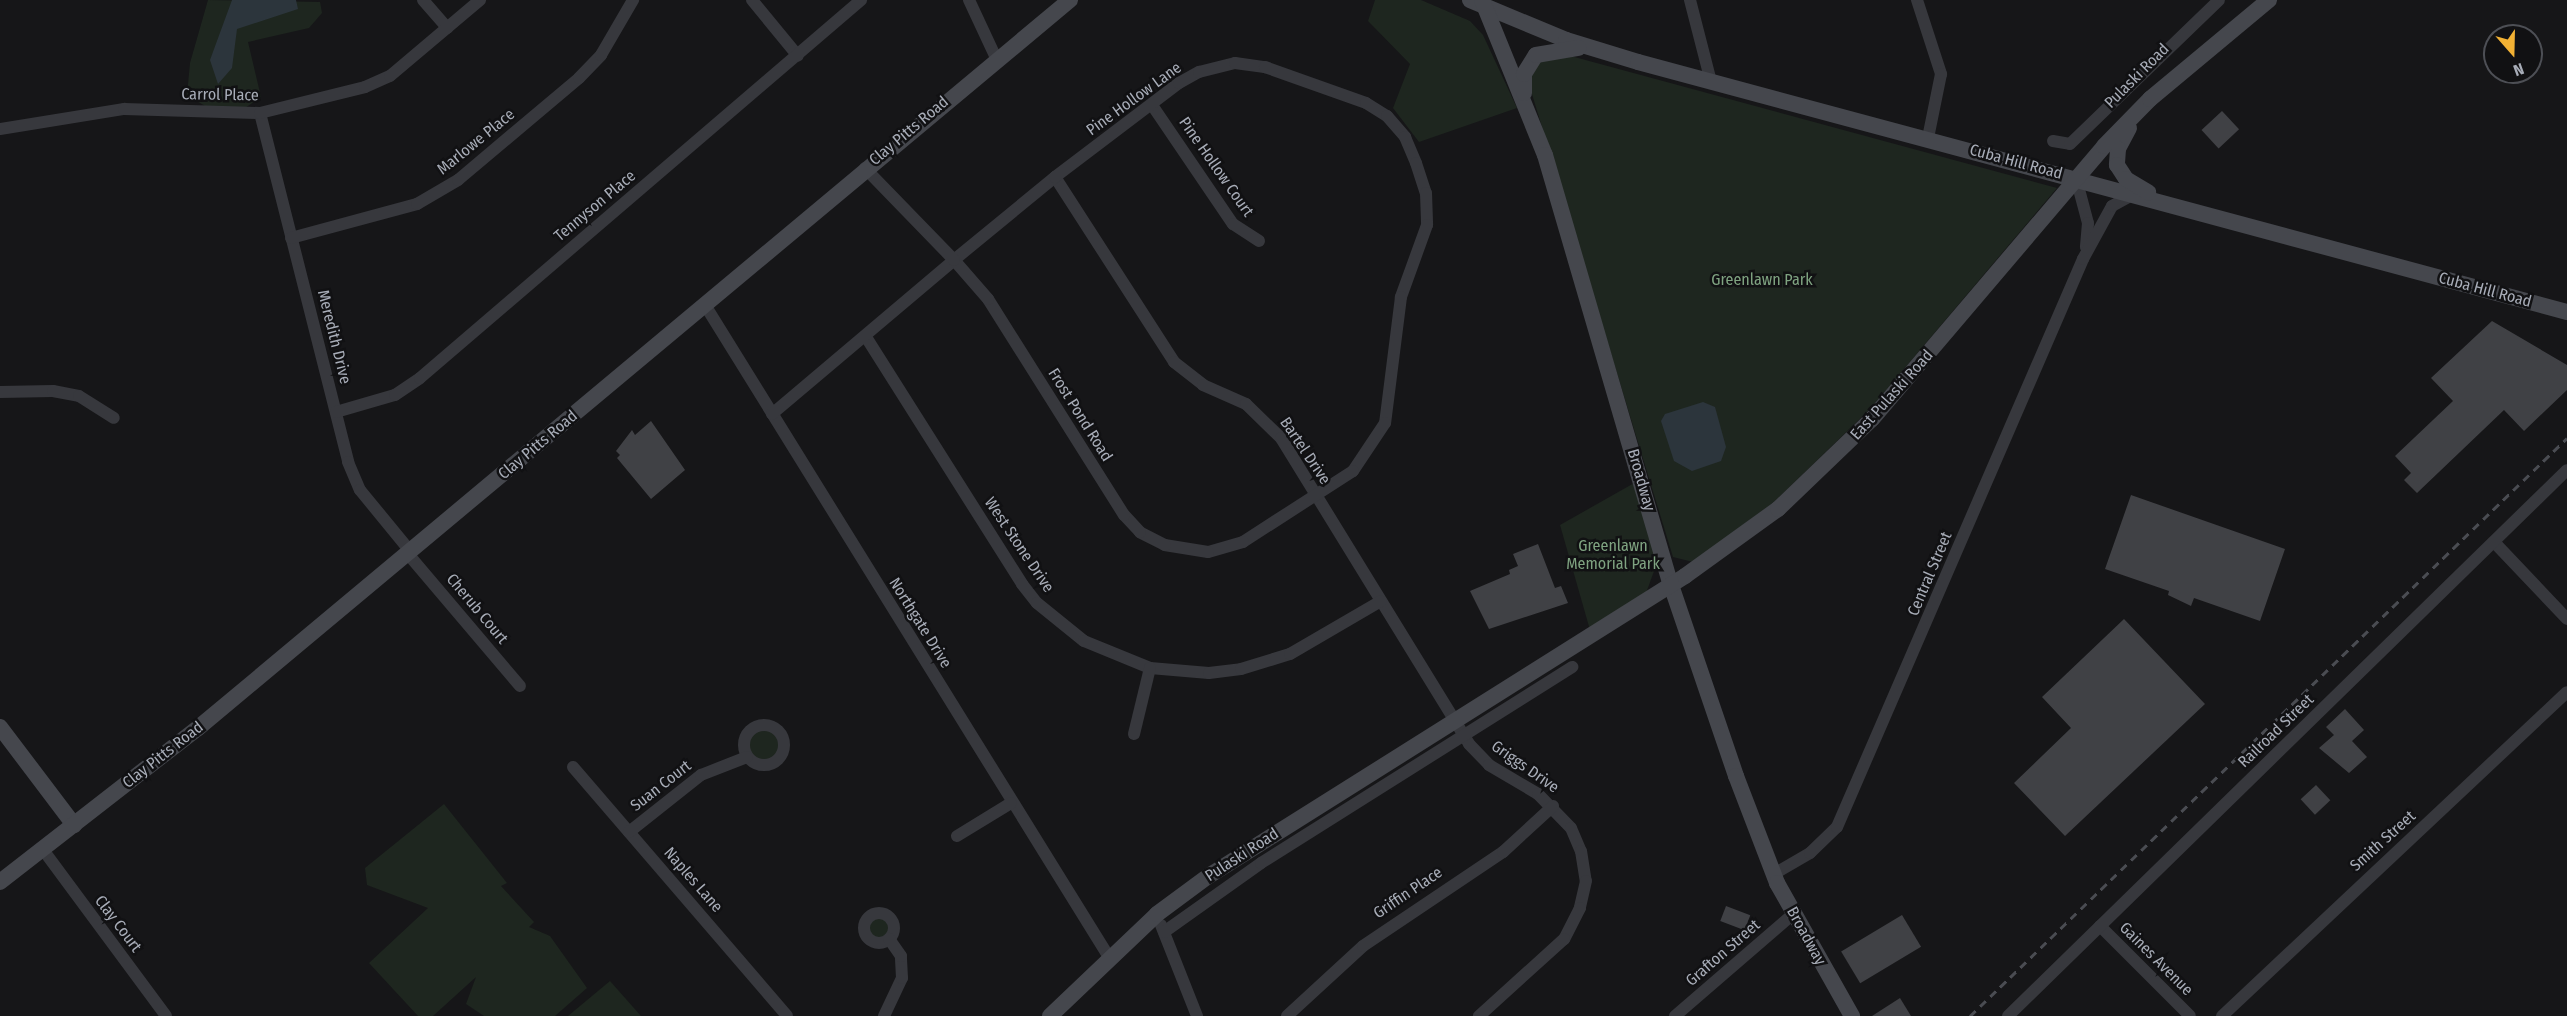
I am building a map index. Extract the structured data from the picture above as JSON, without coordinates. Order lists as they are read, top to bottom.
{
  "streets": {
    "main road": [
      "Pulaski Road",
      "Clay Pitts Road",
      "Cuba Hill Road",
      "East Pulaski Road",
      "Broadway"
    ],
    "street": [
      "Carrol Place",
      "Pine Hollow Lane",
      "Marlowe Place",
      "Pine Hollow Court",
      "Tennyson Place",
      "Meredith Drive",
      "Frost Pond Road",
      "Bartel Drive",
      "West Stone Drive",
      "Central Street",
      "Cherub Court",
      "Northgate Drive",
      "Railroad Street",
      "Griggs Drive",
      "Suan Court",
      "Smith Street",
      "Naples Lane",
      "Griffin Place",
      "Clay Court",
      "Grafton Street",
      "Gaines Avenue"
    ]
  },
  "crossings": [
    ["Pulaski Road", "East Pulaski Road"],
    ["Pulaski Road", "Bartel Drive"],
    ["Pulaski Road", "Northgate Drive"],
    ["Pulaski Road", "Griggs Drive"],
    ["Carrol Place", "Meredith Drive"],
    ["Pine Hollow Lane", "Pine Hollow Court"],
    ["Pine Hollow Lane", "Frost Pond Road"],
    ["Pine Hollow Lane", "Bartel Drive"],
    ["Pine Hollow Lane", "West Stone Drive"],
    ["Pine Hollow Lane", "Northgate Drive"],
    ["Clay Pitts Road", "Meredith Drive"],
    ["Clay Pitts Road", "Frost Pond Road"],
    ["Clay Pitts Road", "Cherub Court"],
    ["Clay Pitts Road", "Northgate Drive"],
    ["Clay Pitts Road", "Clay Court"],
    ["Marlowe Place", "Meredith Drive"],
    ["Cuba Hill Road", "East Pulaski Road"],
    ["Cuba Hill Road", "Broadway"],
    ["Cuba Hill Road", "Central Street"],
    ["Tennyson Place", "Meredith Drive"],
    ["Meredith Drive", "Cherub Court"],
    ["East Pulaski Road", "Bartel Drive"],
    ["East Pulaski Road", "Broadway"],
    ["East Pulaski Road", "Central Street"],
    ["East Pulaski Road", "Griggs Drive"],
    ["Frost Pond Road", "Bartel Drive"],
    ["Bartel Drive", "West Stone Drive"],
    ["Bartel Drive", "Griggs Drive"],
    ["Broadway", "Central Street"],
    ["Broadway", "Grafton Street"],
    ["Railroad Street", "Gaines Avenue"],
    ["Griggs Drive", "Griffin Place"],
    ["Suan Court", "Naples Lane"]
  ],
  "parks": ["Greenlawn Park", "Greenlawn Memorial Park"],
  "north": "bottom"
}
